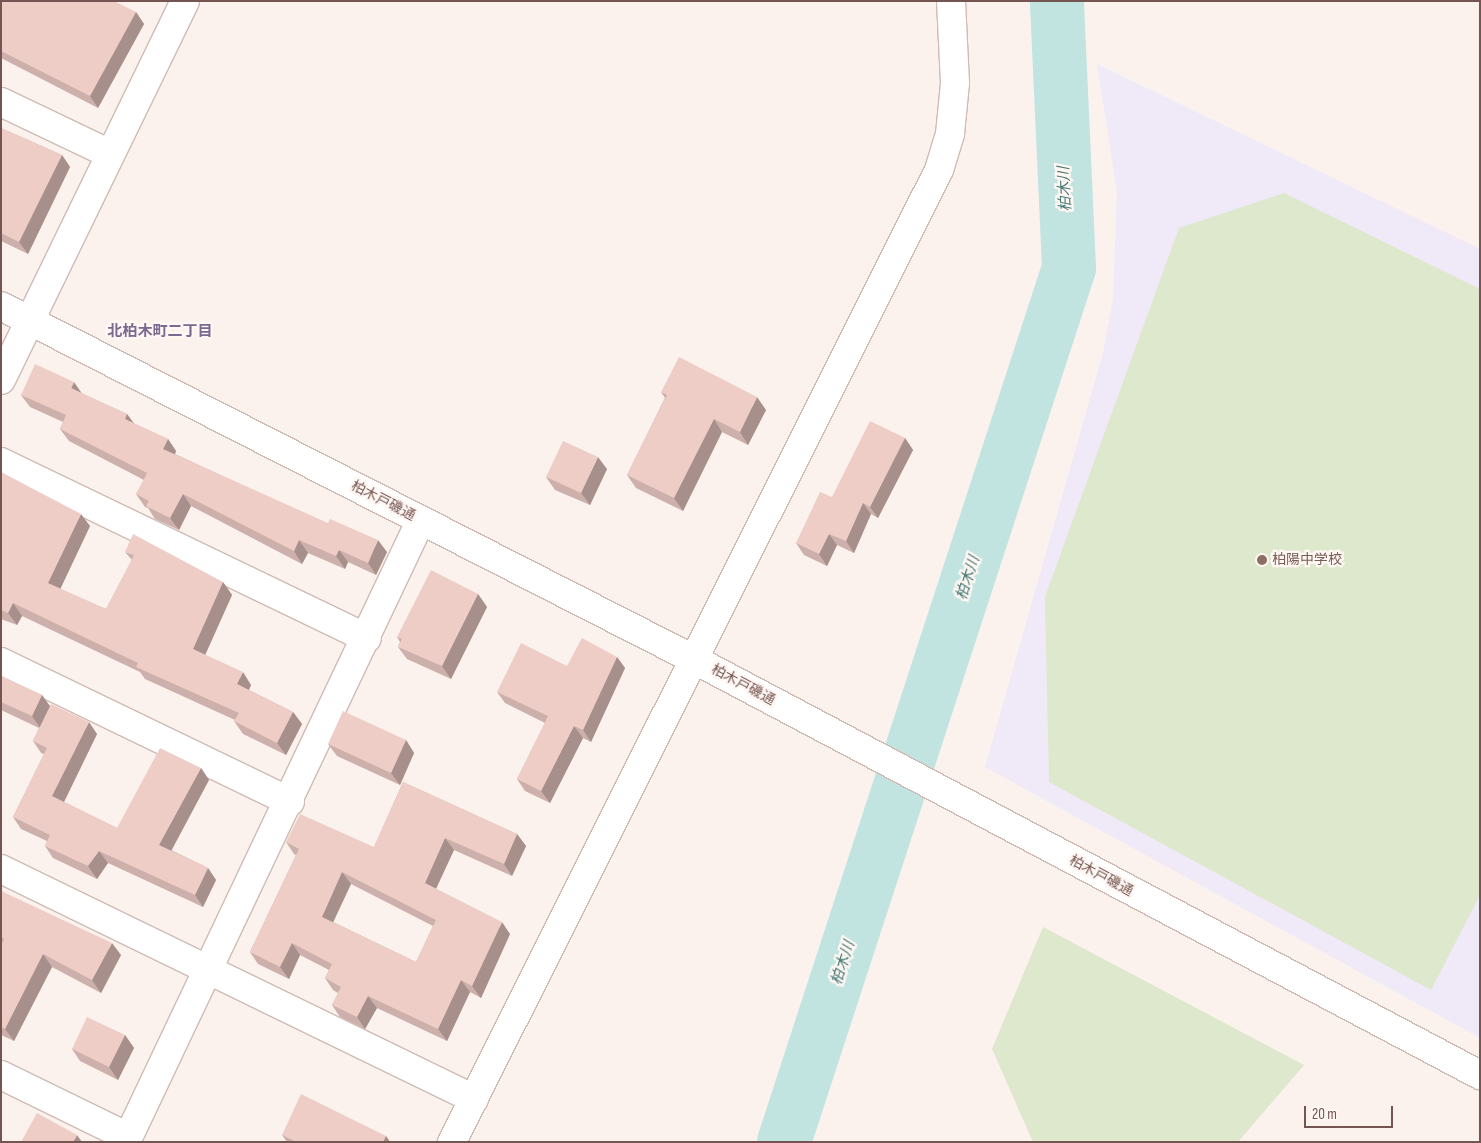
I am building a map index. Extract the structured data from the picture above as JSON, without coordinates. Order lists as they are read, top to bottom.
{
  "streets": {
    "street": ["柏木戸磯通"]
  },
  "districts": ["北柏木町二丁目"],
  "water": ["柏木川"],
  "places": ["柏陽中学校"],
  "scale_bar": "20 m"
}
